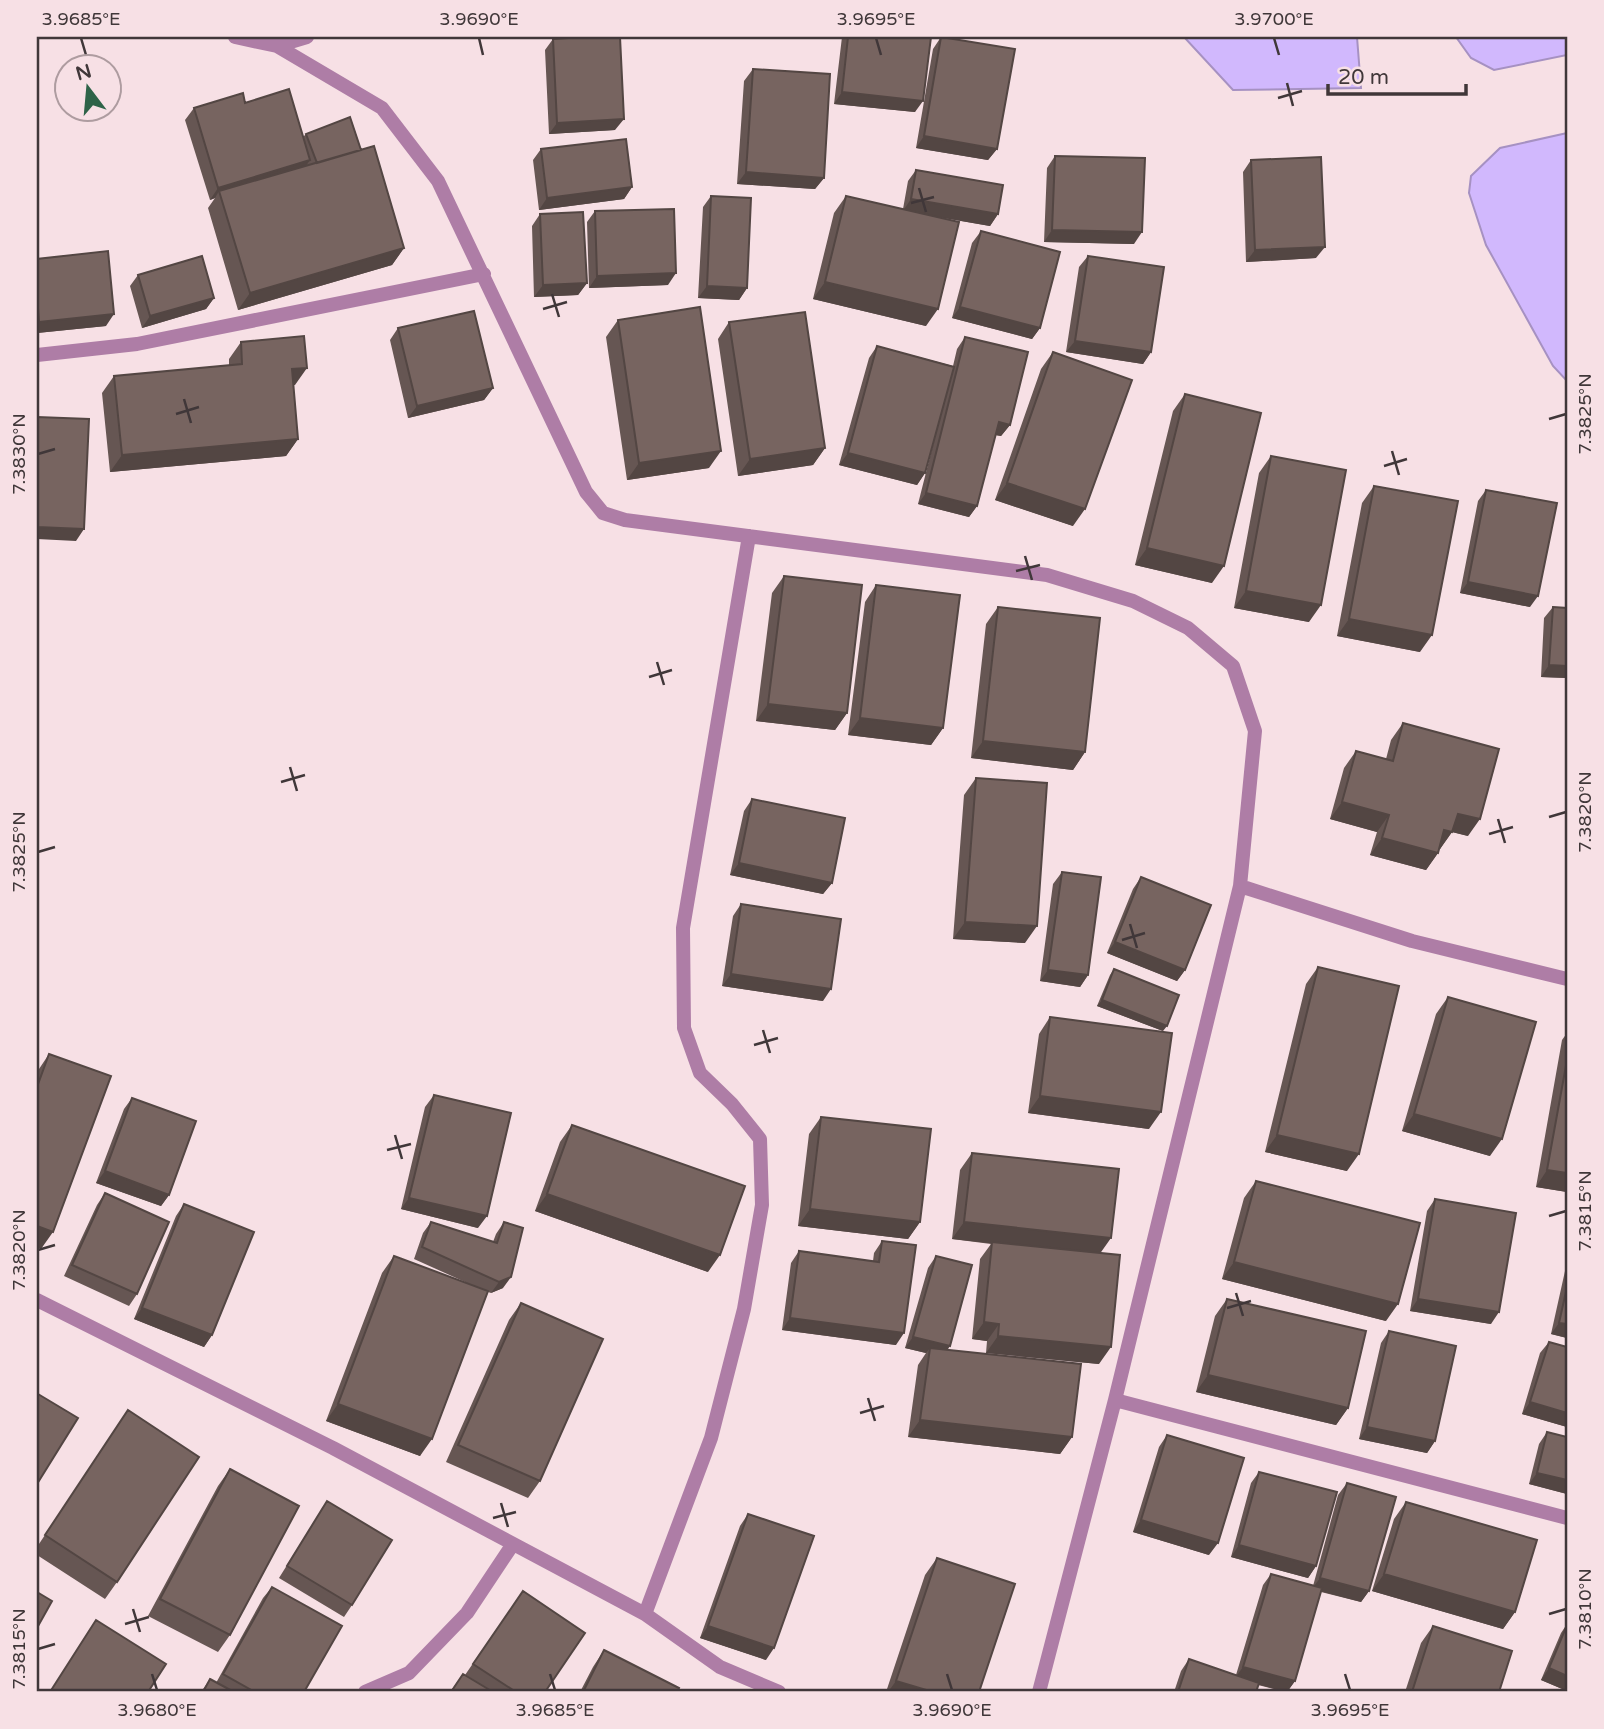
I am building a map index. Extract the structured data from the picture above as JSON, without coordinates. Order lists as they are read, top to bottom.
{
  "scale_bar": "20 m",
  "north": "top",
  "coordinates": [
    "3.9685°E",
    "3.9690°E",
    "3.9695°E",
    "3.9700°E",
    "7.3825°N",
    "7.3830°N",
    "7.3820°N",
    "7.3815°N",
    "7.3810°N",
    "3.9680°E"
  ]
}
